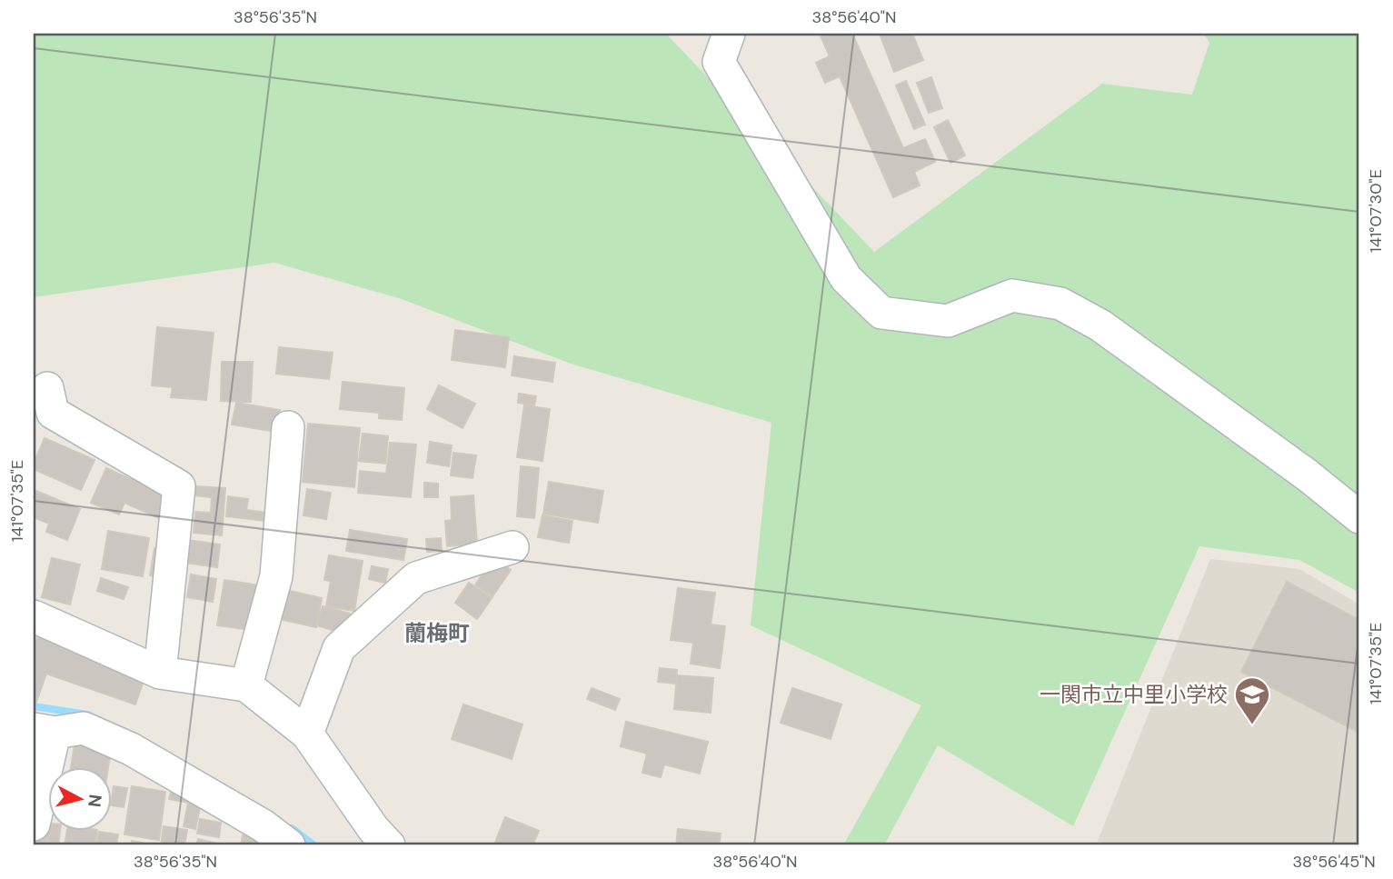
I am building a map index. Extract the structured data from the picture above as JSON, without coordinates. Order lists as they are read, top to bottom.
{
  "districts": ["蘭梅町"],
  "places": {
    "school or university": ["一関市立中里小学校"]
  },
  "north": "right",
  "coordinates": [
    "38°56'35\"N",
    "38°56'40\"N",
    "141°07'30\"E",
    "141°07'35\"E",
    "38°56'45\"N"
  ]
}
